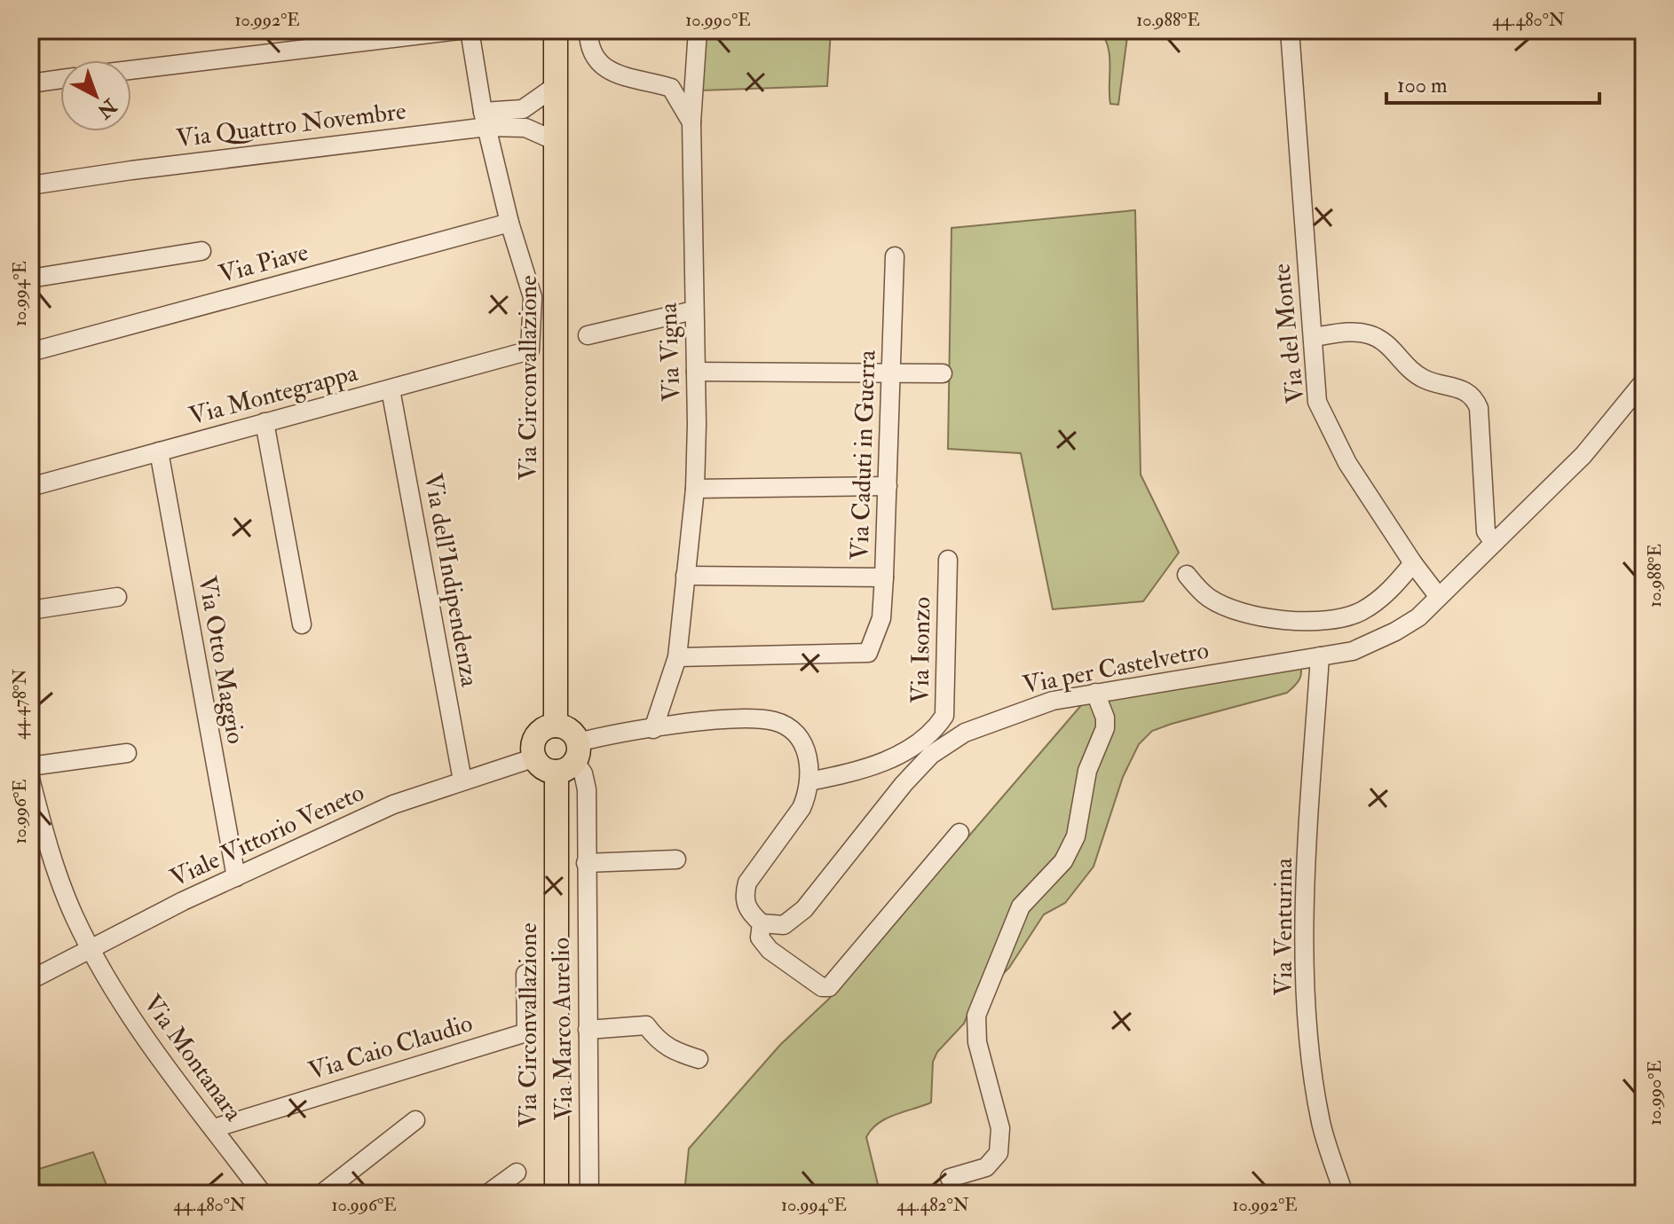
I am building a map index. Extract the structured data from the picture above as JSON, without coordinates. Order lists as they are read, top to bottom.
{
  "streets": {
    "main road": ["Via Circonvallazione"],
    "street": [
      "Via Quattro Novembre",
      "Via Piave",
      "Via del Monte",
      "Via Vigna",
      "Via Montegrappa",
      "Via Caduti in Guerra",
      "Via dell'Indipendenza",
      "Via Isonzo",
      "Via Otto Maggio",
      "Via per Castelvetro",
      "Viale Vittorio Veneto",
      "Via Venturina",
      "Via Marco Aurelio",
      "Via Caio Claudio",
      "Via Montanara"
    ]
  },
  "crossings": [
    ["Via Quattro Novembre", "Via Circonvallazione"],
    ["Via Piave", "Via Montegrappa"],
    ["Via del Monte", "Via per Castelvetro"],
    ["Via Vigna", "Via Caduti in Guerra"],
    ["Via Circonvallazione", "Viale Vittorio Veneto"],
    ["Via Circonvallazione", "Via Marco Aurelio"],
    ["Via Montegrappa", "Via dell'Indipendenza"],
    ["Via Montegrappa", "Via Otto Maggio"],
    ["Via dell'Indipendenza", "Viale Vittorio Veneto"],
    ["Via Otto Maggio", "Viale Vittorio Veneto"],
    ["Via per Castelvetro", "Via Venturina"],
    ["Viale Vittorio Veneto", "Via Marco Aurelio"],
    ["Viale Vittorio Veneto", "Via Montanara"],
    ["Via Caio Claudio", "Via Montanara"]
  ],
  "scale_bar": "100 m",
  "north": "bottom right",
  "coordinates": [
    "10.992°E",
    "10.990°E",
    "10.988°E",
    "44.480°N",
    "10.994°E",
    "44.478°N",
    "10.996°E",
    "44.482°N"
  ]
}
